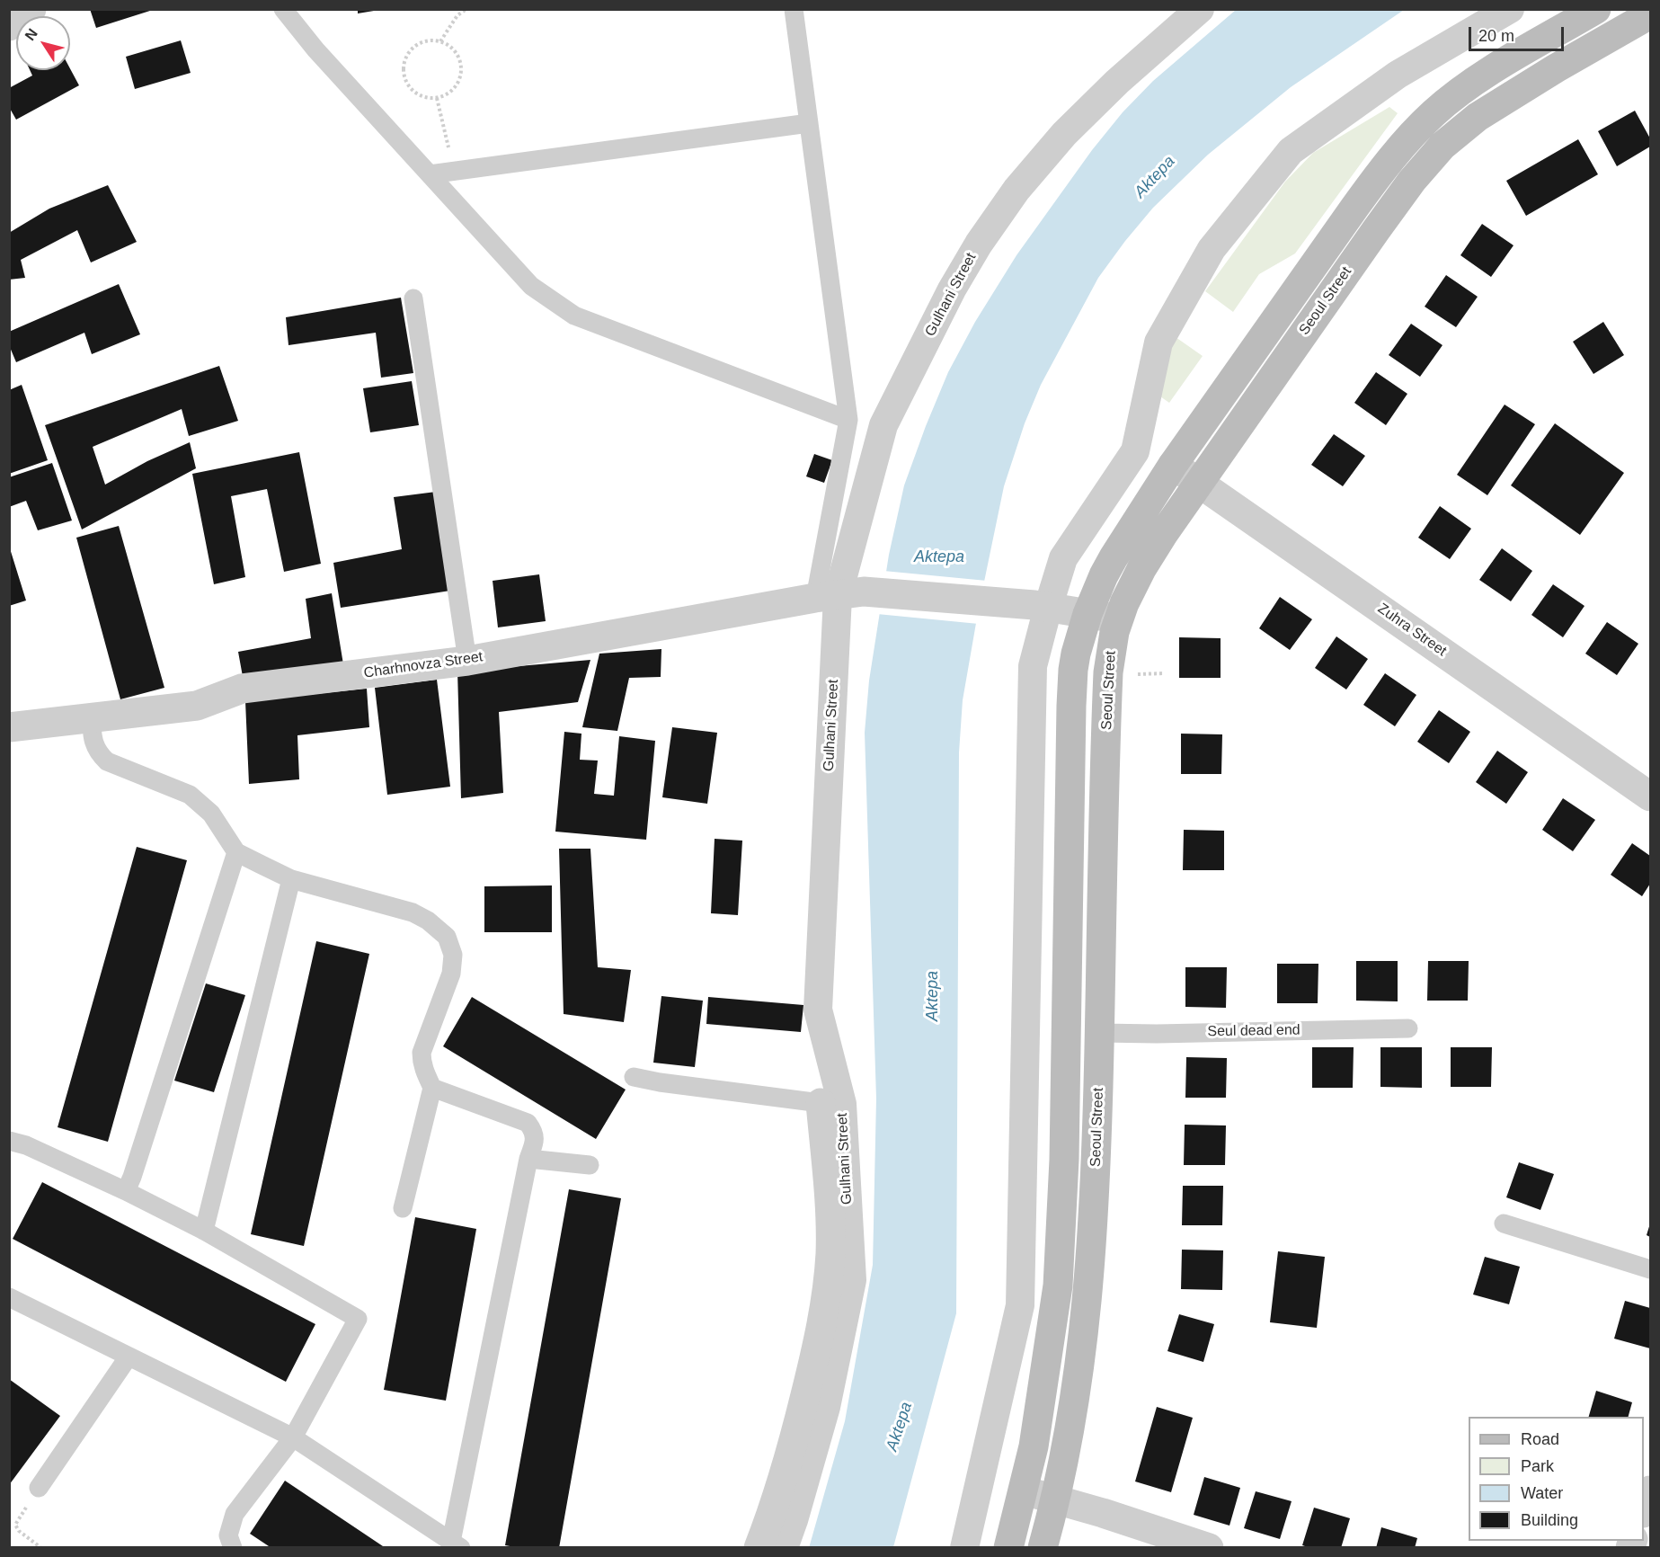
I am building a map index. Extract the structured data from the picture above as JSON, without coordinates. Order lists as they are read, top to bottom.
{
  "streets": {
    "main road": ["Seoul Street"],
    "street": ["Gulhani Street", "Zuhra Street", "Charhnovza Street"],
    "lane": ["Seul dead end"]
  },
  "crossings": [
    ["Gulhani Street", "Charhnovza Street"],
    ["Seoul Street", "Zuhra Street"],
    ["Seoul Street", "Charhnovza Street"],
    ["Seoul Street", "Seul dead end"]
  ],
  "water": ["Aktepa"],
  "legend": [
    "Road",
    "Park",
    "Water",
    "Building"
  ],
  "scale_bar": "20 m",
  "north": "top left"
}
